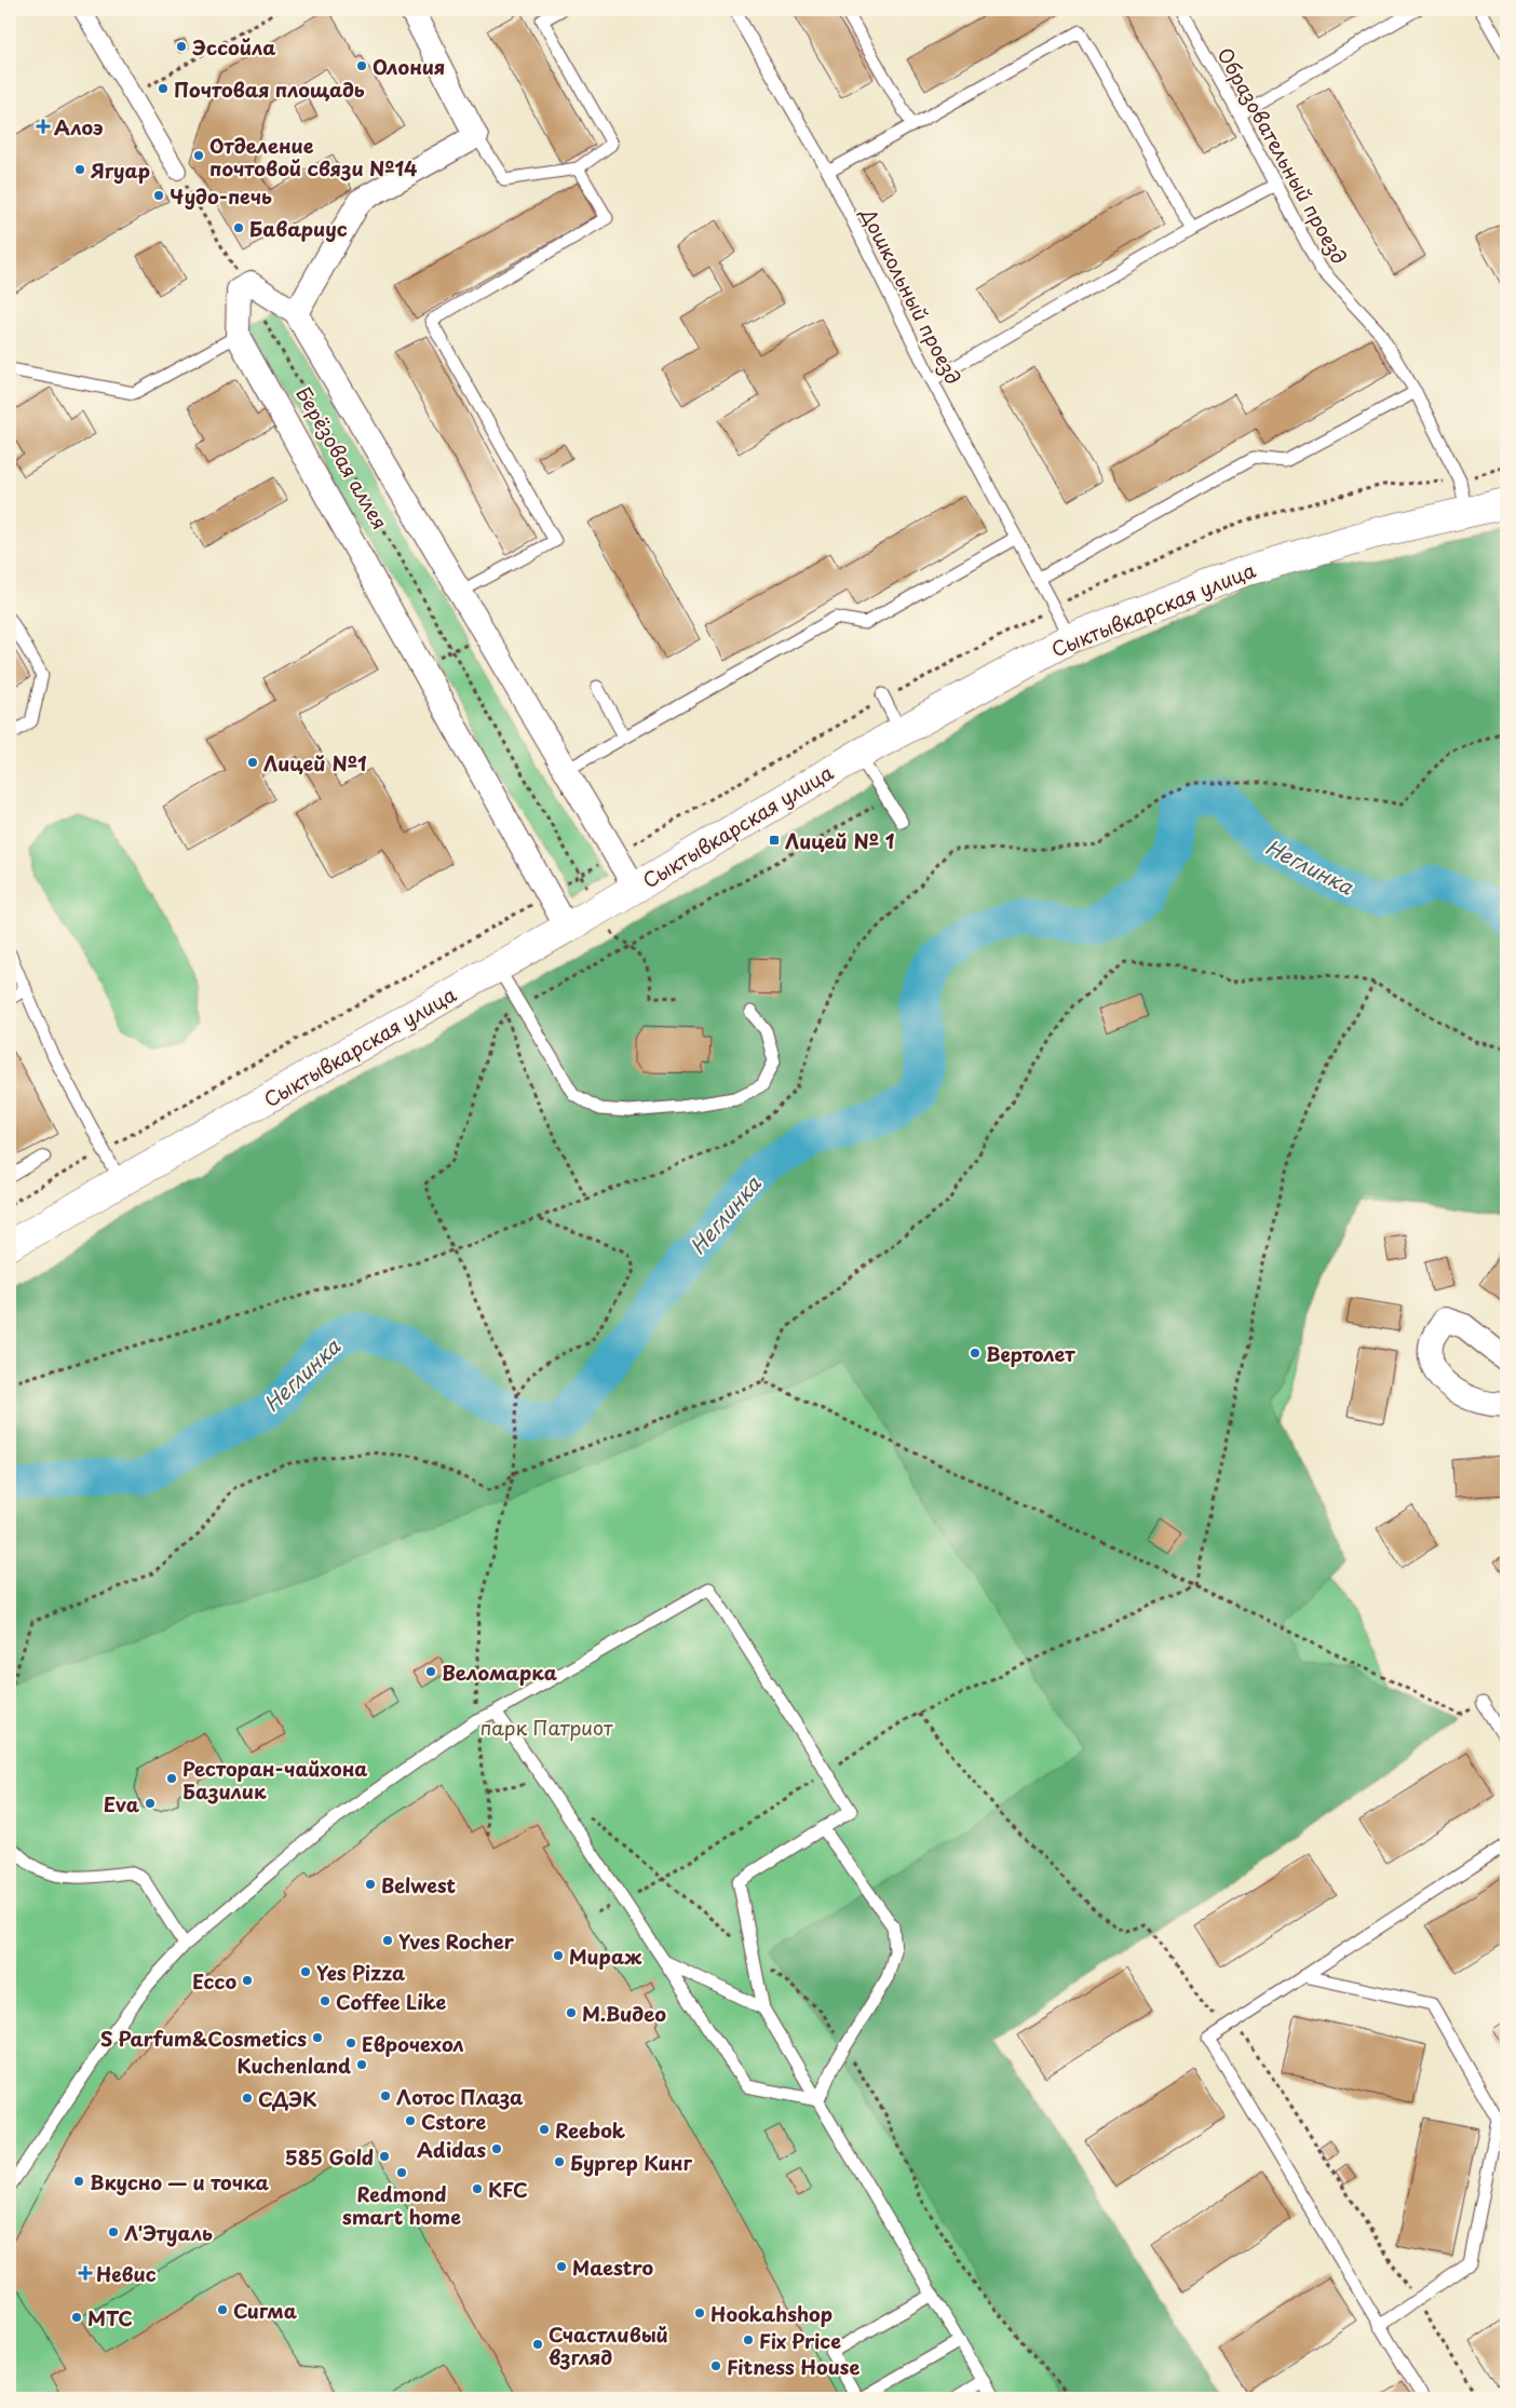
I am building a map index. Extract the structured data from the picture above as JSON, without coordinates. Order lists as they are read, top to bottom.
{
  "streets": {
    "street": ["Берёзовая аллея", "Сыктывкарская улица"],
    "lane": ["Образовательный проезд", "Дошкольный проезд"]
  },
  "crossings": [
    ["Образовательный проезд", "Сыктывкарская улица"],
    ["Дошкольный проезд", "Сыктывкарская улица"],
    ["Берёзовая аллея", "Сыктывкарская улица"]
  ],
  "water": ["Неглинка"],
  "parks": ["парк Патриот"],
  "places": {
    "other": [
      "Эссойла",
      "Олония",
      "Почтовая площадь",
      "Отделение почтовой связи №14",
      "Ягуар",
      "Чудо-печь",
      "Бавариус",
      "Лицей №1",
      "Вертолет",
      "Веломарка",
      "Ресторан-чайхона Базилик",
      "Eva",
      "Belwest",
      "Yves Rocher",
      "Мираж",
      "Yes Pizza",
      "Ecco",
      "Coffee Like",
      "М.Видео",
      "S Parfum&Cosmetics",
      "Еврочехол",
      "Kuchenland",
      "Лотос Плаза",
      "СДЭК",
      "Cstore",
      "Reebok",
      "Adidas",
      "585 Gold",
      "Бургер Кинг",
      "Redmond smart home",
      "Вкусно — и точка",
      "KFC",
      "Л'Этуаль",
      "Maestro",
      "Сигма",
      "Hookahshop",
      "МТС",
      "Fix Price",
      "Счастливый взгляд",
      "Fitness House"
    ],
    "health": ["Алоэ", "Невис"],
    "transit": ["Лицей № 1"]
  }
}
